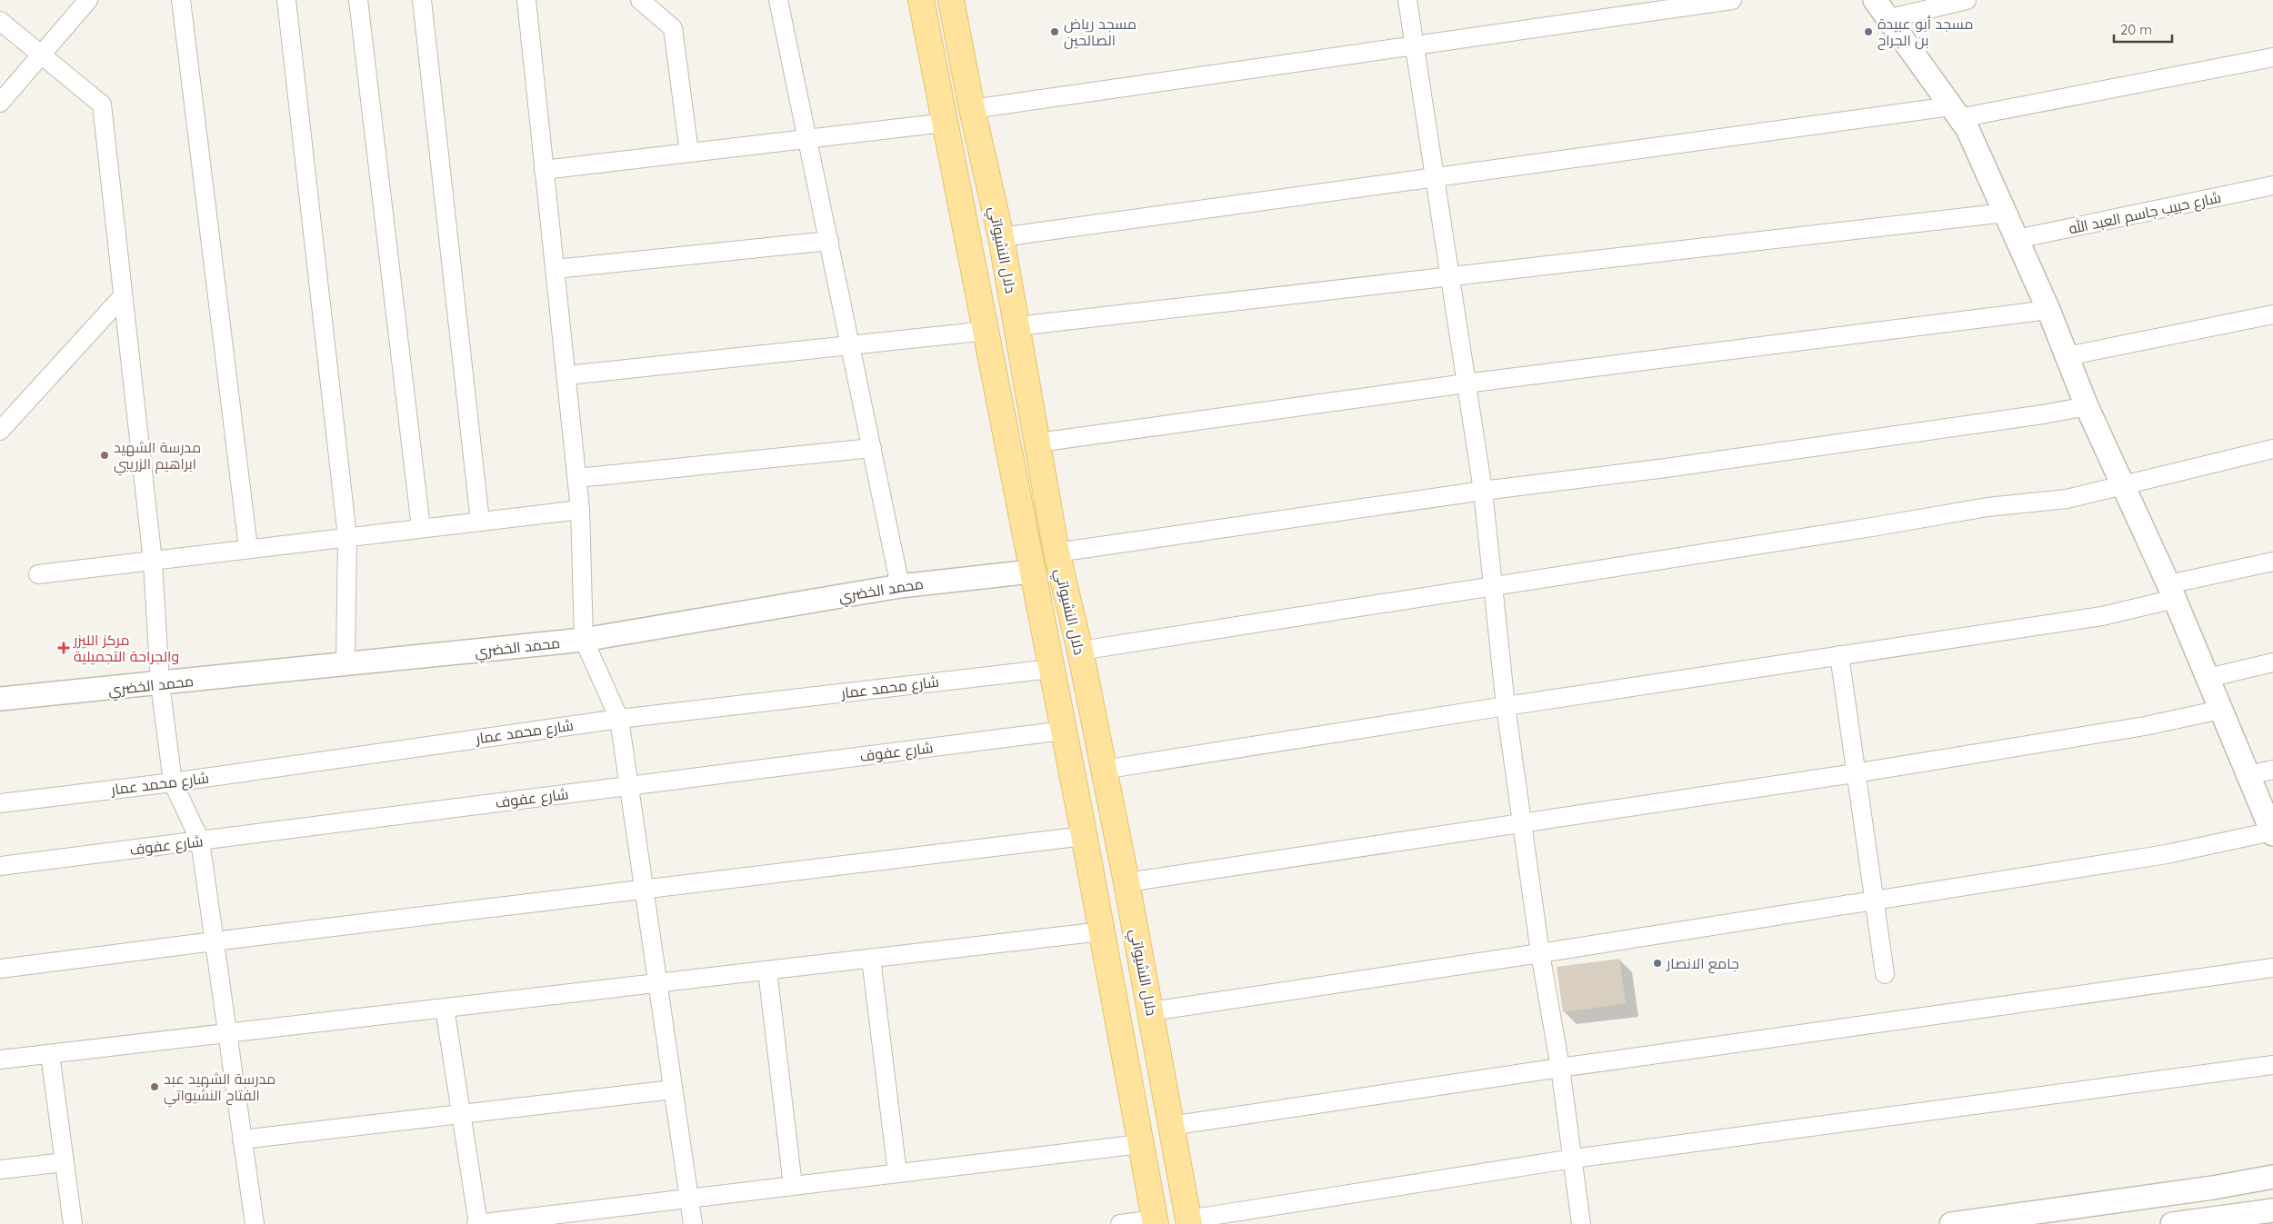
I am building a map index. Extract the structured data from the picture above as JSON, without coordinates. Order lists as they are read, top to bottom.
{
  "streets": {
    "main road": ["دلال النشيواتي"],
    "street": [
      "شارع حبيب جاسم العبد الله",
      "محمد الخضري",
      "شارع محمد عمار",
      "شارع عفوف"
    ]
  },
  "crossings": [
    ["دلال النشيواتي", "محمد الخضري"],
    ["دلال النشيواتي", "شارع محمد عمار"],
    ["دلال النشيواتي", "شارع عفوف"]
  ],
  "places": {
    "other": [
      "مسجد رياض الصالحين",
      "مسجد أبو عبيدة بن الجراح",
      "مدرسة الشهيد ابراهيم الزريبي",
      "جامع الانصار",
      "مدرسة الشهيد عبد الفتاح النشيواتي"
    ],
    "health": ["مركز الليزر والجراحة التجميلية"]
  },
  "scale_bar": "20 m"
}
